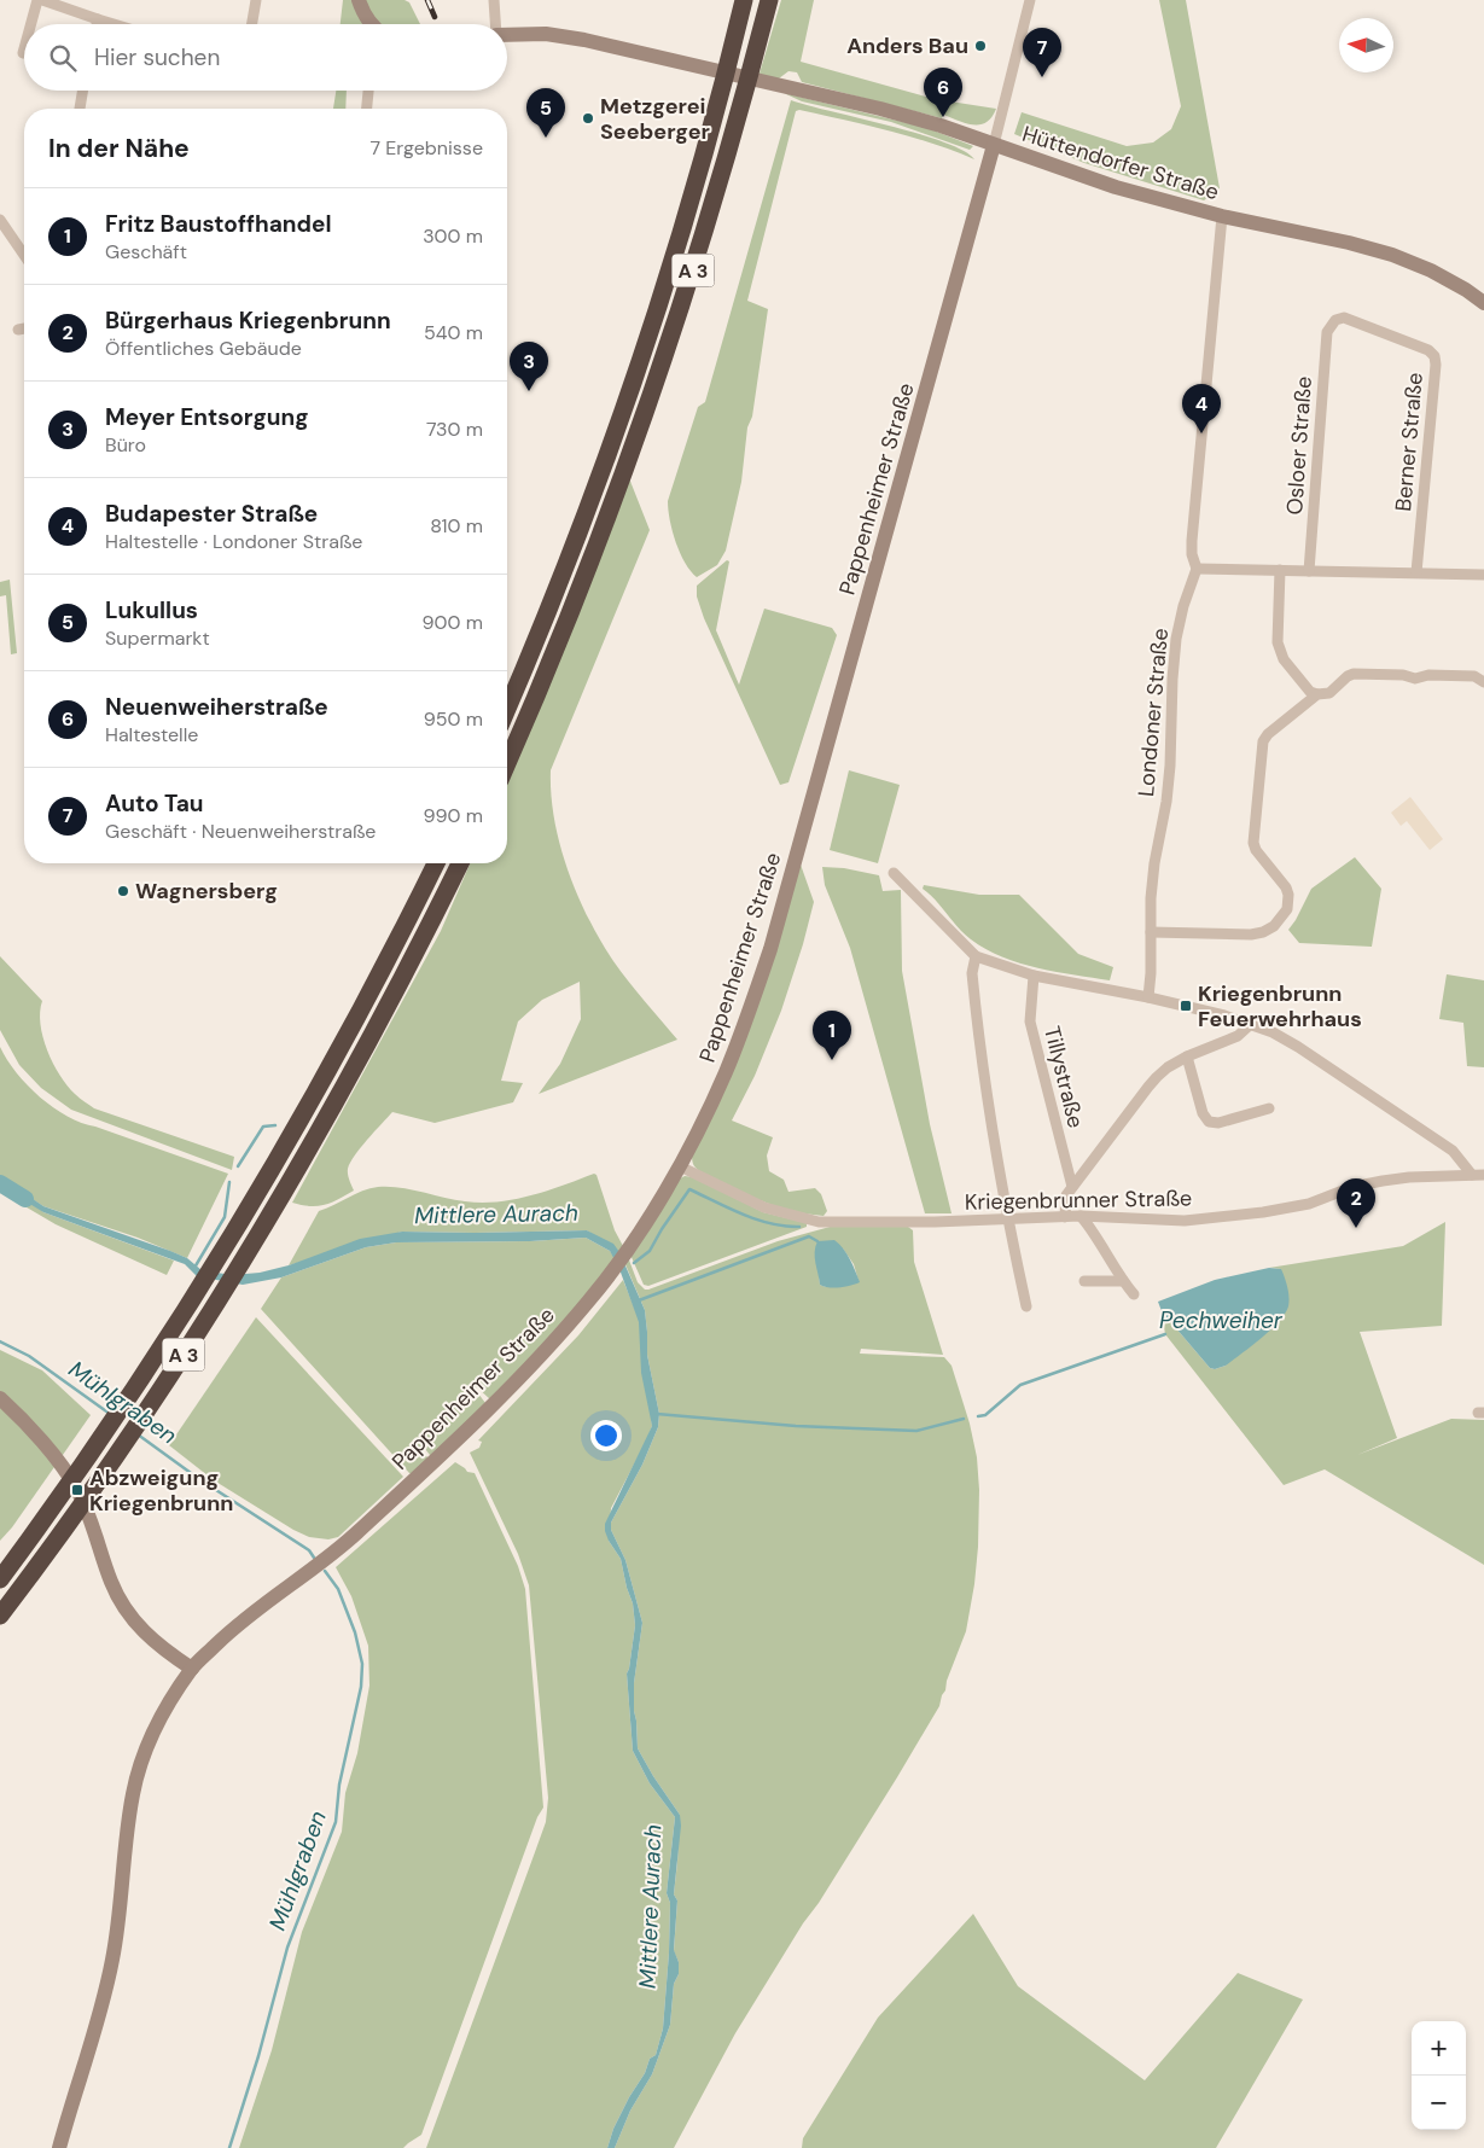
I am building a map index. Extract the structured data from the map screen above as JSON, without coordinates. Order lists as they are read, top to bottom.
{
  "streets": {
    "highway": ["A 3"],
    "street": [
      "Hüttendorfer Straße",
      "Berner Straße",
      "Osloer Straße",
      "Pappenheimer Straße",
      "Londoner Straße",
      "Tillystraße",
      "Kriegenbrunner Straße"
    ]
  },
  "crossings": [
    ["Hüttendorfer Straße", "A 3"],
    ["Hüttendorfer Straße", "Pappenheimer Straße"],
    ["Berner Straße", "Osloer Straße"],
    ["Pappenheimer Straße", "Kriegenbrunner Straße"]
  ],
  "water": ["Mittlere Aurach", "Pechweiher", "Mühlgraben"],
  "places": {
    "other": ["Anders Bau", "Metzgerei Seeberger", "Wagnersberg"],
    "transit": ["Kriegenbrunn Feuerwehrhaus", "Abzweigung Kriegenbrunn"]
  },
  "north": "left",
  "page": {
    "search": "Hier suchen",
    "pins": [
      "7",
      "6",
      "5",
      "3",
      "4",
      "1",
      "2"
    ],
    "heading": ["In der Nähe", "7 Ergebnisse"],
    "list": [
      {
        "mark": "1",
        "name": "Fritz Baustoffhandel",
        "note": "Geschäft",
        "value": "300 m"
      },
      {
        "mark": "2",
        "name": "Bürgerhaus Kriegenbrunn",
        "note": "Öffentliches Gebäude",
        "value": "540 m"
      },
      {
        "mark": "3",
        "name": "Meyer Entsorgung",
        "note": "Büro",
        "value": "730 m"
      },
      {
        "mark": "4",
        "name": "Budapester Straße",
        "note": "Haltestelle · Londoner Straße",
        "value": "810 m"
      },
      {
        "mark": "5",
        "name": "Lukullus",
        "note": "Supermarkt",
        "value": "900 m"
      },
      {
        "mark": "6",
        "name": "Neuenweiherstraße",
        "note": "Haltestelle",
        "value": "950 m"
      },
      {
        "mark": "7",
        "name": "Auto Tau",
        "note": "Geschäft · Neuenweiherstraße",
        "value": "990 m"
      }
    ],
    "map_buttons": ["+", "−"]
  }
}
